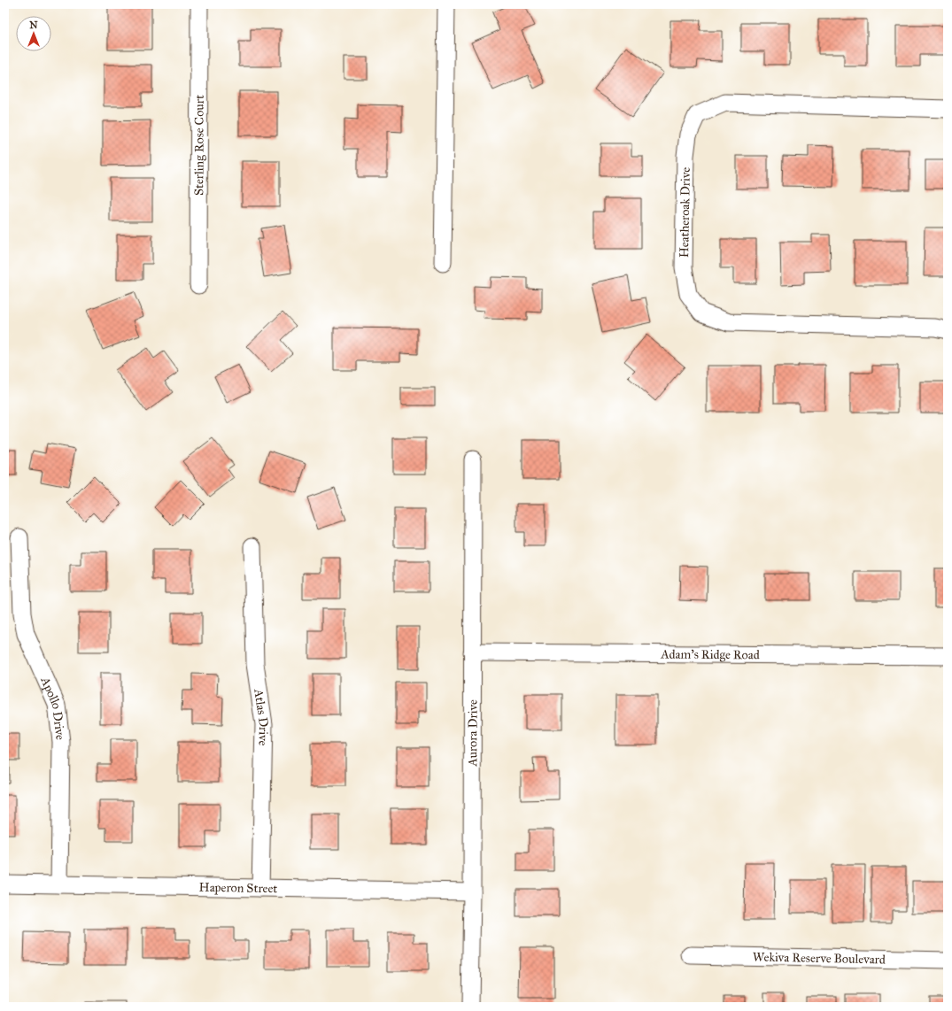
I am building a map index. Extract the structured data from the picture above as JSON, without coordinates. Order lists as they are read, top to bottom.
{
  "streets": {
    "street": [
      "Sterling Rose Court",
      "Heatheroak Drive",
      "Adam's Ridge Road",
      "Apollo Drive",
      "Atlas Drive",
      "Aurora Drive",
      "Haperon Street",
      "Wekiva Reserve Boulevard"
    ]
  },
  "crossings": [
    ["Adam's Ridge Road", "Aurora Drive"],
    ["Apollo Drive", "Haperon Street"],
    ["Atlas Drive", "Haperon Street"],
    ["Aurora Drive", "Haperon Street"]
  ],
  "north": "top"
}
